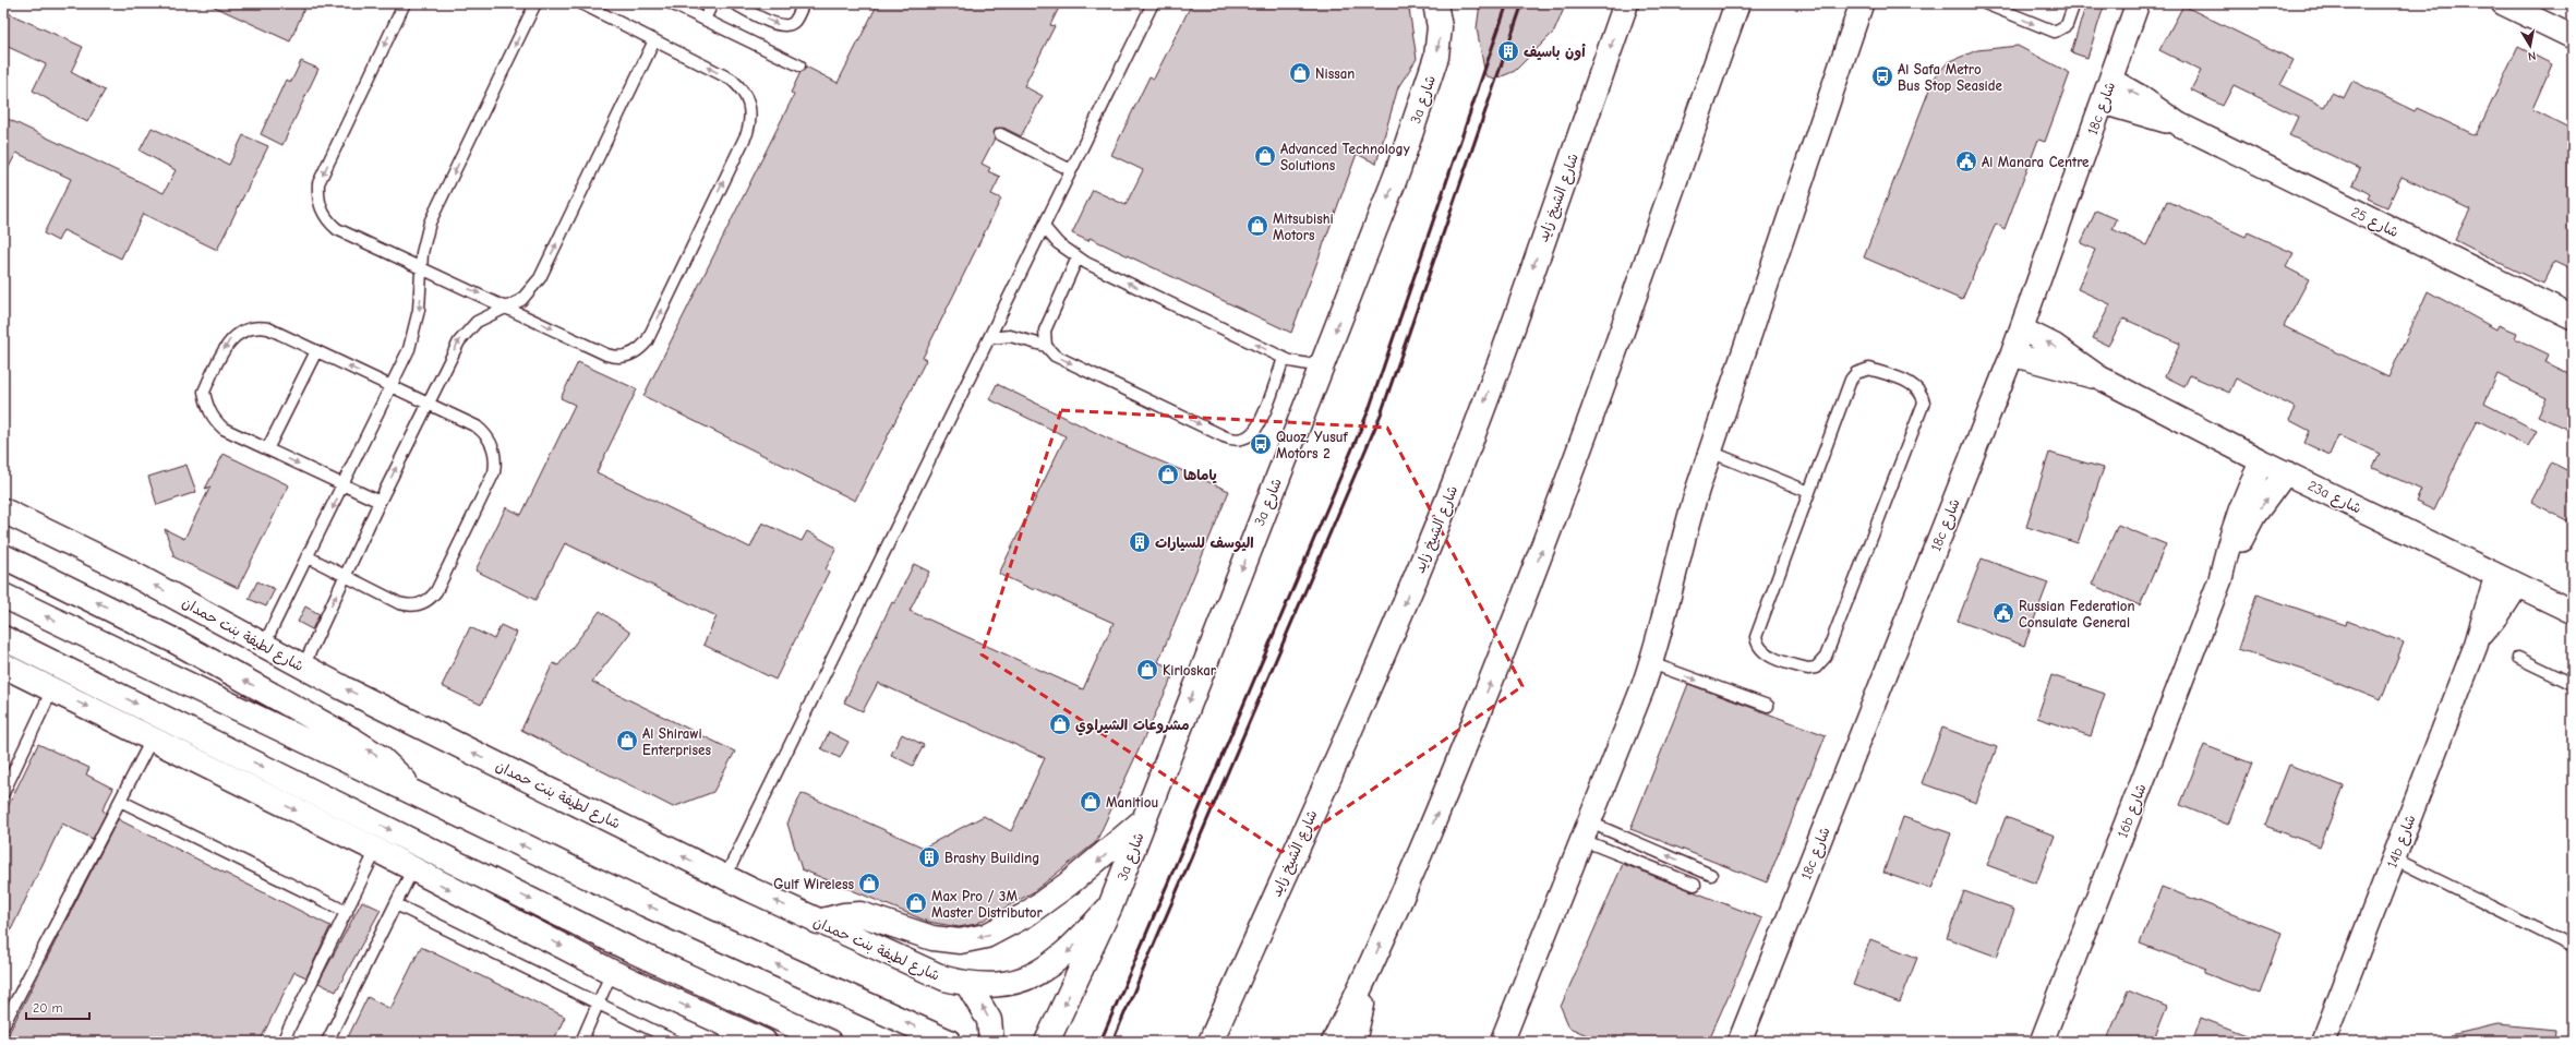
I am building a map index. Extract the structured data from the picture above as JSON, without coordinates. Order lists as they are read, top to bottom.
{
  "streets": {
    "main road": ["3a شارع", "شارع الشيخ زايد", "شارع لطيفة بنت حمدان"],
    "street": [
      "18c شارع",
      "شارع 25",
      "23a شارع",
      "16b شارع",
      "14b شارع"
    ]
  },
  "crossings": [
    ["3a شارع", "شارع لطيفة بنت حمدان"],
    ["18c شارع", "شارع 25"],
    ["18c شارع", "23a شارع"],
    ["23a شارع", "16b شارع"],
    ["23a شارع", "14b شارع"]
  ],
  "one_way": ["3a شارع"],
  "places": {
    "building": ["أون باسيف", "اليوسف للسيارات", "Brashy Building"],
    "shop": [
      "Nissan",
      "Advanced Technology Solutions",
      "Mitsubishi Motors",
      "ياماها",
      "Kirloskar",
      "مشروعات الشيراوي",
      "Al Shirawi Enterprises",
      "Manitiou",
      "Gulf Wireless",
      "Max Pro / 3M Master Distributor"
    ],
    "bus stop": ["Al Safa Metro Bus Stop Seaside", "Quoz, Yusuf Motors 2"],
    "public building": ["Al Manara Centre", "Russian Federation Consulate General"]
  },
  "scale_bar": "20 m",
  "north": "bottom"
}
